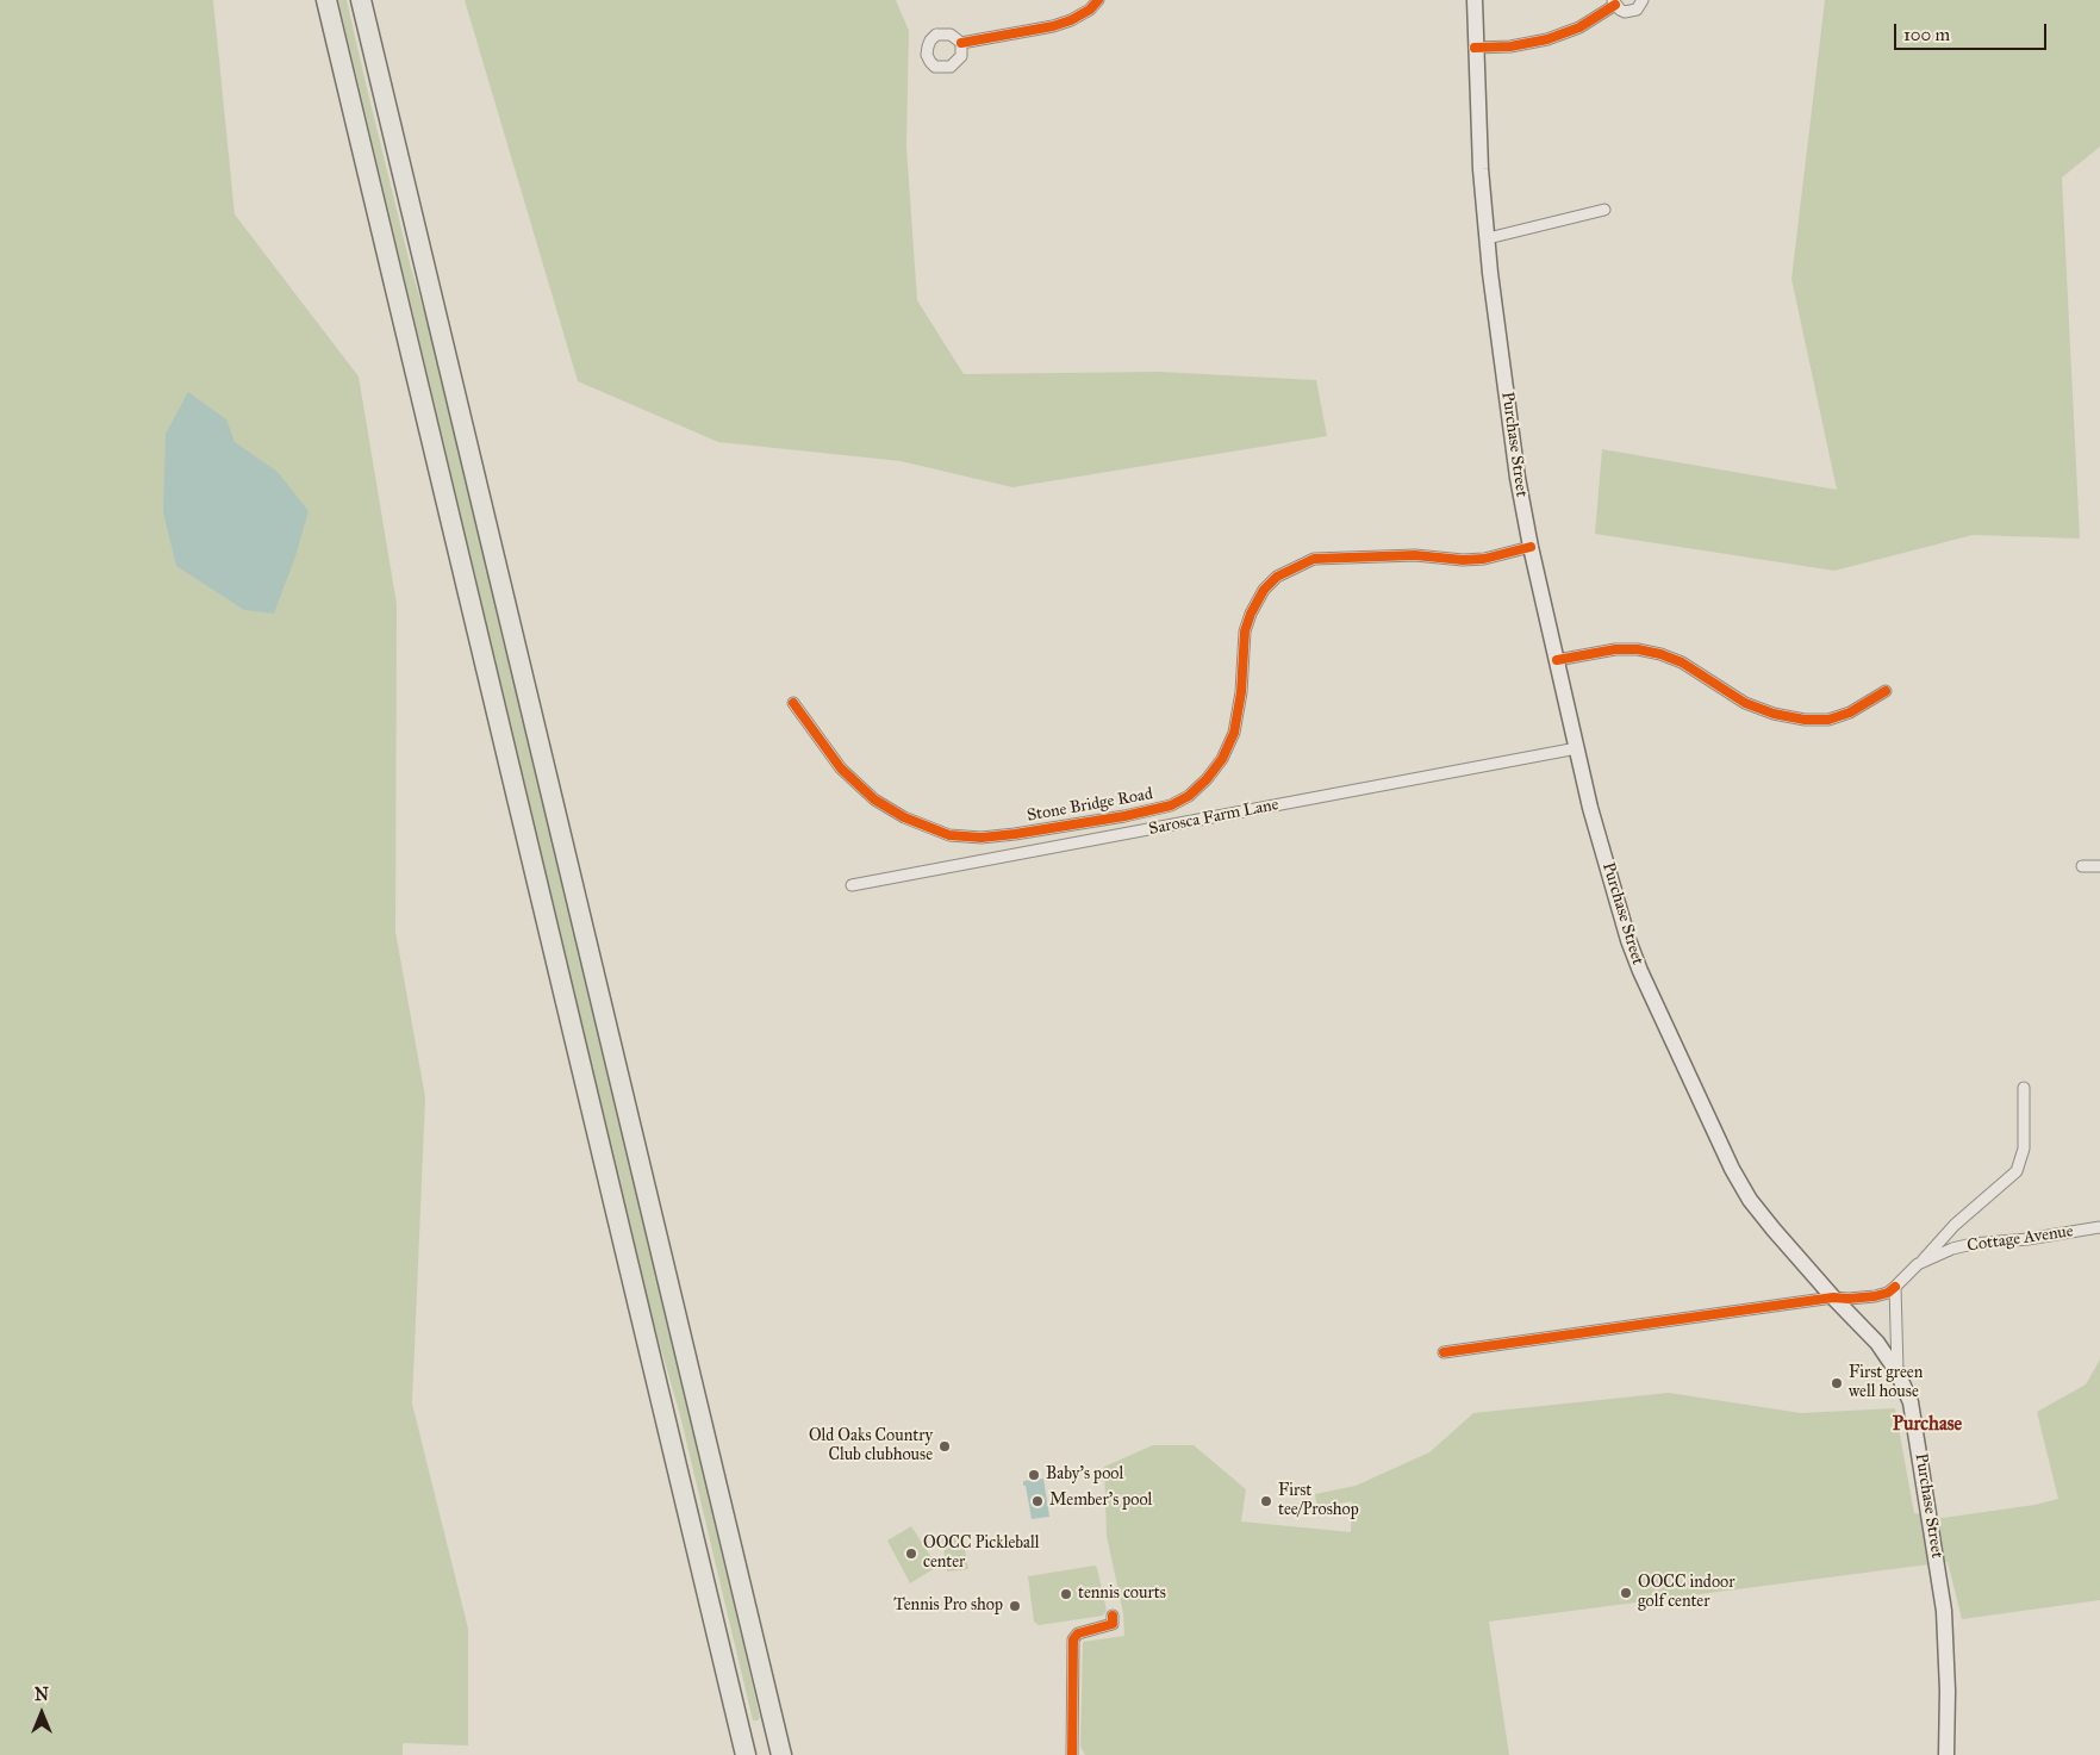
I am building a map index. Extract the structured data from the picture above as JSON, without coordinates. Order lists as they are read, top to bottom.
{
  "streets": {
    "main road": ["Purchase Street"],
    "street": ["Stone Bridge Road", "Sarosca Farm Lane", "Cottage Avenue"]
  },
  "crossings": [
    ["Purchase Street", "Stone Bridge Road"],
    ["Purchase Street", "Sarosca Farm Lane"]
  ],
  "districts": ["Purchase"],
  "places": [
    "First green well house",
    "Old Oaks Country Club clubhouse",
    "Baby's pool",
    "Member's pool",
    "First tee/Proshop",
    "OOCC Pickleball center",
    "OOCC indoor golf center",
    "tennis courts",
    "Tennis Pro shop"
  ],
  "scale_bar": "100 m",
  "north": "top"
}
